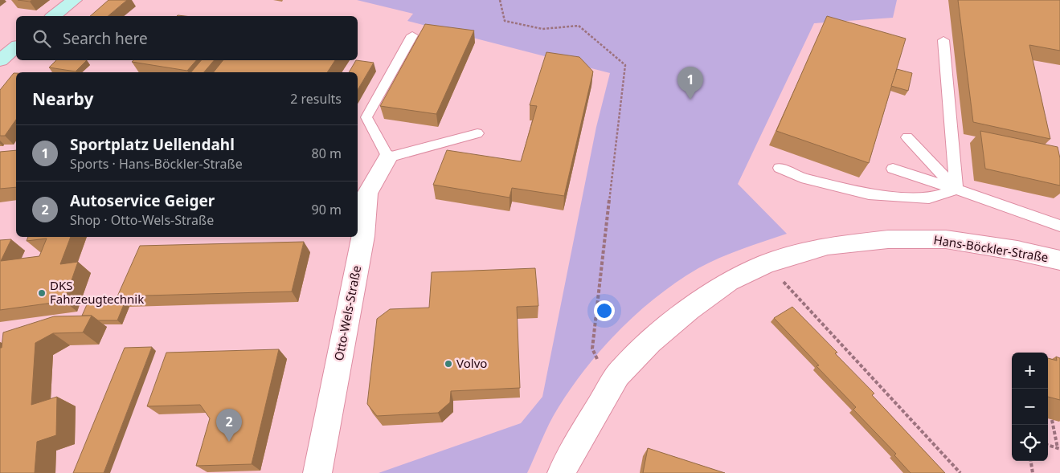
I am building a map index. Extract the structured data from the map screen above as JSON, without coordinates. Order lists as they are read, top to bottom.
{
  "streets": {
    "street": ["Hans-Böckler-Straße", "Otto-Wels-Straße"]
  },
  "places": ["DKS Fahrzeugtechnik", "Volvo"],
  "page": {
    "search": "Search here",
    "pins": ["1", "2"],
    "heading": ["Nearby", "2 results"],
    "list": [
      {
        "mark": "1",
        "name": "Sportplatz Uellendahl",
        "note": "Sports · Hans-Böckler-Straße",
        "value": "80 m"
      },
      {
        "mark": "2",
        "name": "Autoservice Geiger",
        "note": "Shop · Otto-Wels-Straße",
        "value": "90 m"
      }
    ],
    "map_buttons": ["+", "−"]
  }
}
